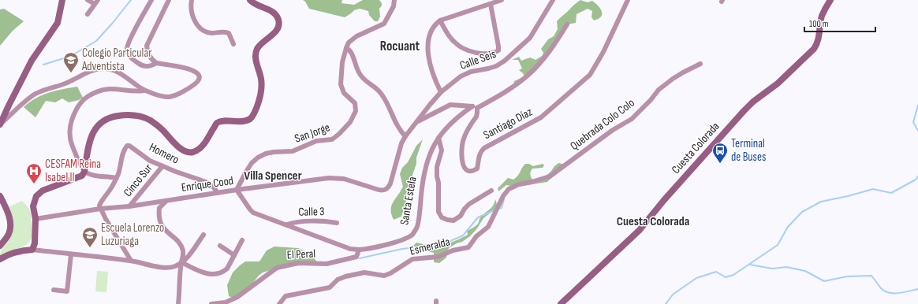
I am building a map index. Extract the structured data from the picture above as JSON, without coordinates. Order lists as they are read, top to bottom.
{
  "streets": {
    "street": [
      "Calle Seis",
      "Santiago Díaz",
      "Quebrada Colo Colo",
      "San Jorge",
      "Cuesta Colorada",
      "Homero",
      "Cinco Sur",
      "Enrique Cood",
      "Santa Estela",
      "Calle 3",
      "Esmeralda",
      "El Peral"
    ]
  },
  "crossings": [
    ["Calle Seis", "Enrique Cood"],
    ["Santiago Díaz", "Santa Estela"],
    ["Quebrada Colo Colo", "Esmeralda"],
    ["San Jorge", "Enrique Cood"],
    ["San Jorge", "Santa Estela"],
    ["Homero", "Cinco Sur"],
    ["Homero", "Enrique Cood"],
    ["Enrique Cood", "Santa Estela"],
    ["Santa Estela", "Calle 3"],
    ["Santa Estela", "El Peral"]
  ],
  "districts": ["Rocuant", "Villa Spencer", "Cuesta Colorada"],
  "places": {
    "school or university": ["Colegio Particular Adventista", "Escuela Lorenzo Luzuriaga"],
    "bus stop": ["Terminal de Buses"],
    "hospital": ["CESFAM Reina Isabel II"]
  },
  "scale_bar": "100 m"
}
